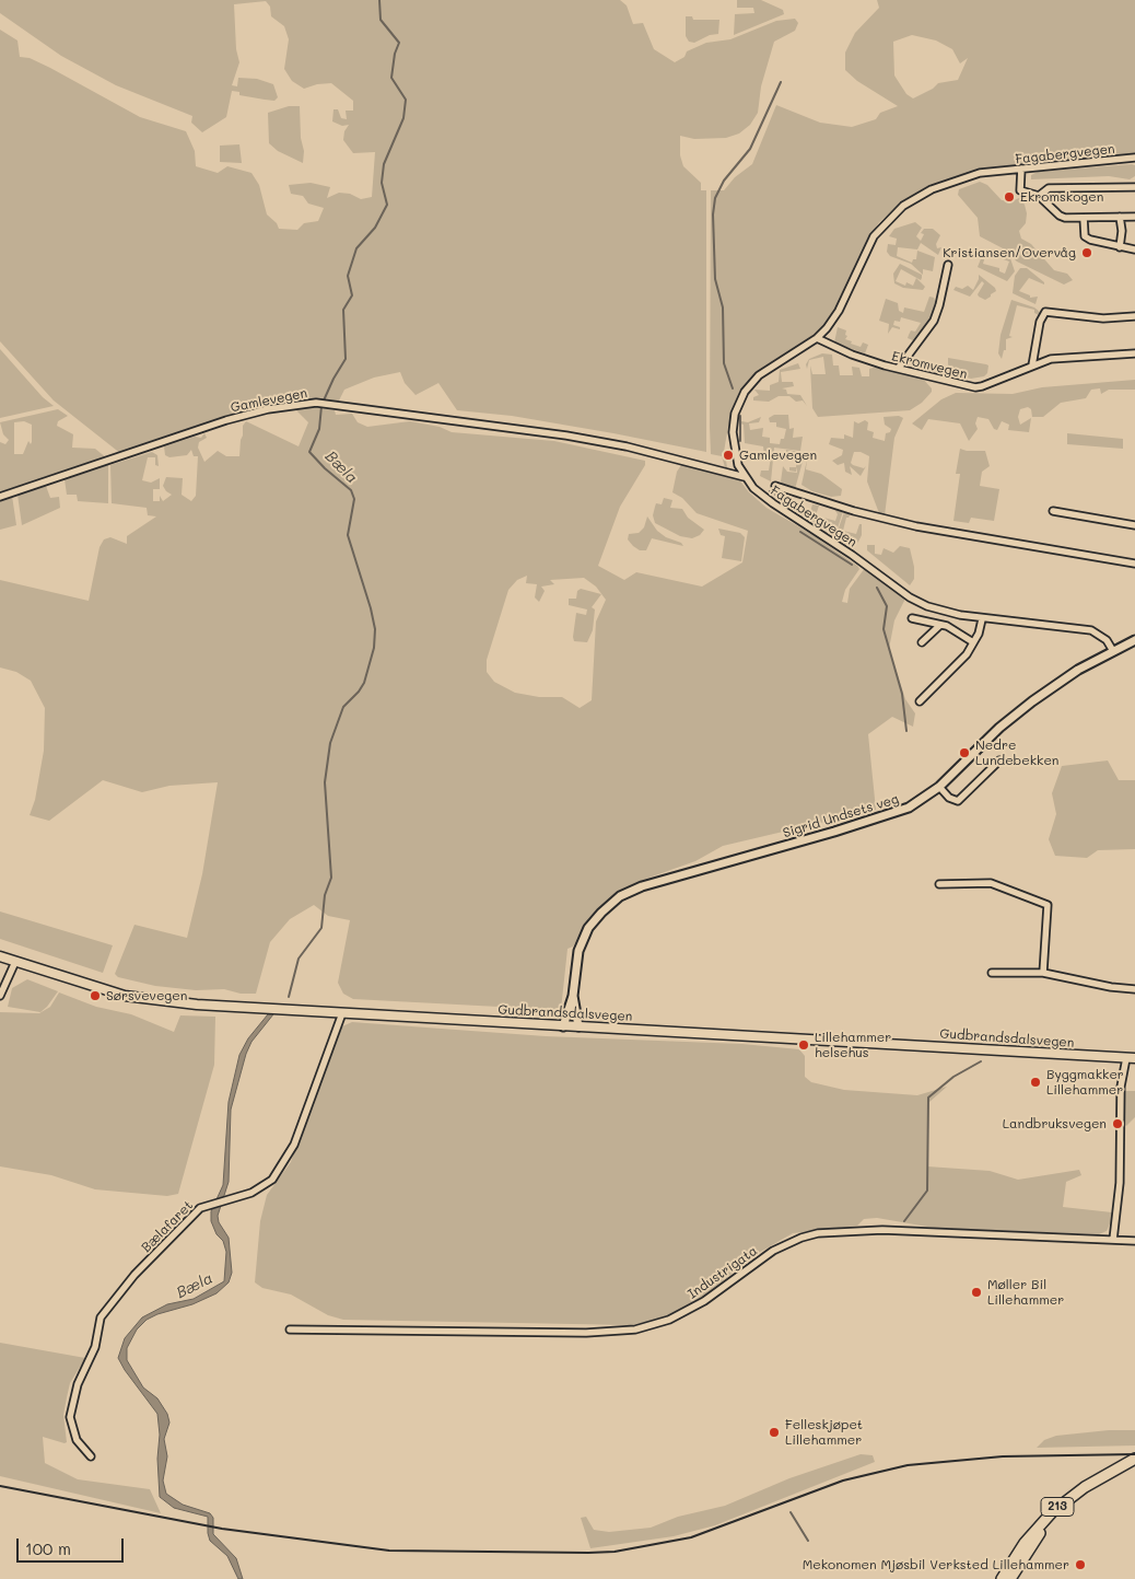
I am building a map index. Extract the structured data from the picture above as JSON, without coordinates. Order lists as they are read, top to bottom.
{
  "streets": {
    "main road": ["Gudbrandsdalsvegen", "213"],
    "street": [
      "Fagabergvegen",
      "Ekromvegen",
      "Gamlevegen",
      "Sigrid Undsets veg",
      "Bælafaret",
      "Industrigata"
    ]
  },
  "crossings": [
    ["Fagabergvegen", "Ekromvegen"],
    ["Fagabergvegen", "Gamlevegen"],
    ["Fagabergvegen", "Sigrid Undsets veg"],
    ["Sigrid Undsets veg", "Gudbrandsdalsvegen"],
    ["Gudbrandsdalsvegen", "Bælafaret"]
  ],
  "water": ["Bæla"],
  "places": [
    "Ekromskogen",
    "Kristiansen/Overvåg",
    "Gamlevegen",
    "Nedre Lundebekken",
    "Sørsvevegen",
    "Lillehammer helsehus",
    "Byggmakker Lillehammer",
    "Landbruksvegen",
    "Møller Bil Lillehammer",
    "Felleskjøpet Lillehammer",
    "Mekonomen Mjøsbil Verksted Lillehammer"
  ],
  "scale_bar": "100 m"
}
